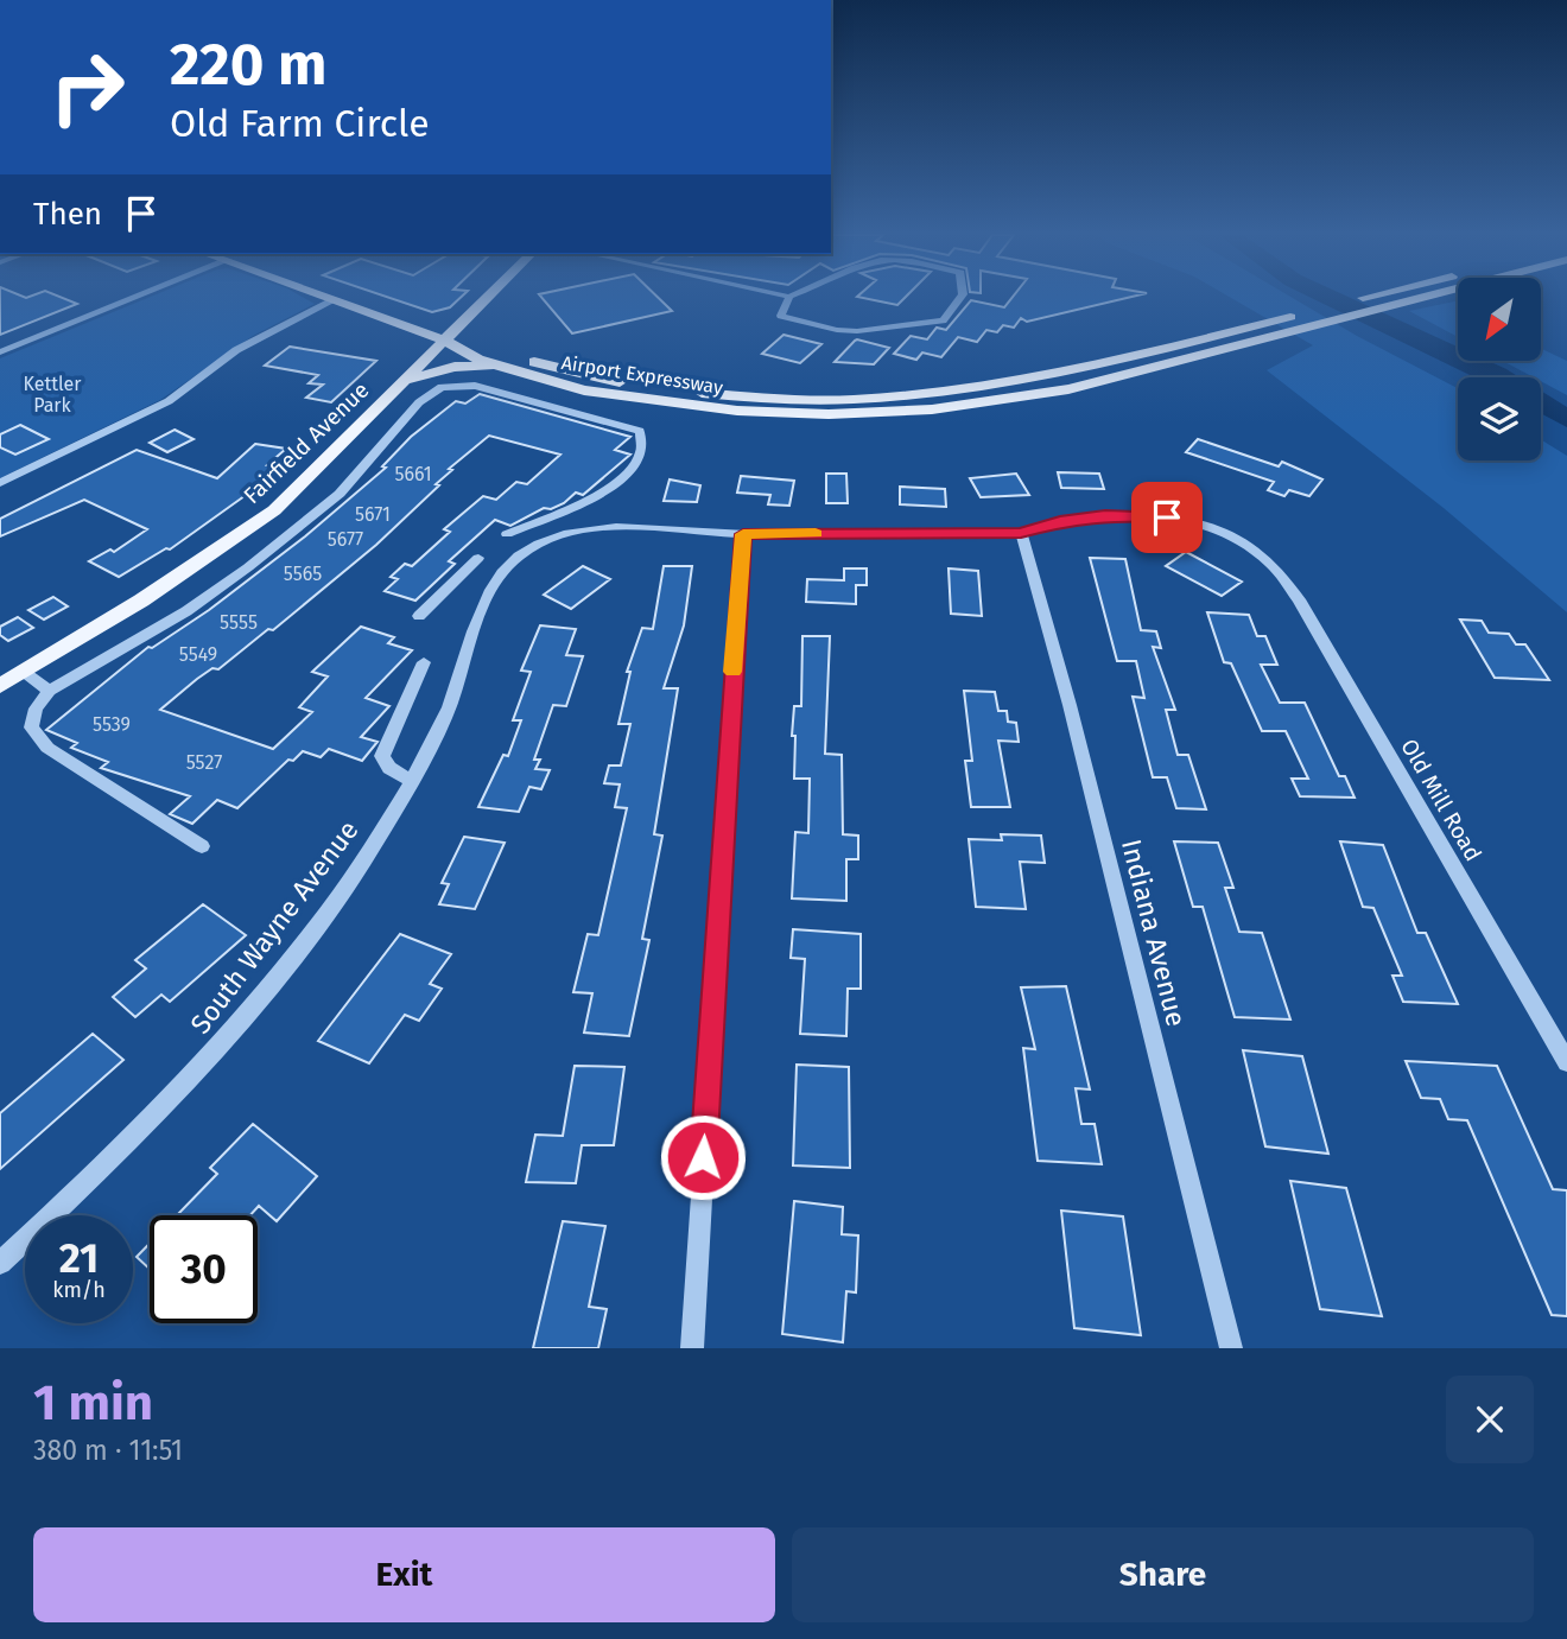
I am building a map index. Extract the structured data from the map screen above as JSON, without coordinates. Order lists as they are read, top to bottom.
{
  "streets": {
    "main road": ["Airport Expressway", "Fairfield Avenue"],
    "street": ["Old Mill Road", "South Wayne Avenue", "Indiana Avenue"]
  },
  "crossings": [
    ["Airport Expressway", "Fairfield Avenue"],
    ["Old Mill Road", "South Wayne Avenue"],
    ["Old Mill Road", "Indiana Avenue"]
  ],
  "parks": ["Kettler Park"],
  "house_numbers": [
    "5661",
    "5671",
    "5677",
    "5565",
    "5555",
    "5549",
    "5539",
    "5527"
  ],
  "north": "bottom left",
  "page": {
    "turn": ["220 m", "Old Farm Circle"],
    "then": "Then",
    "speed": "21 km/h",
    "limit": "30",
    "heading": ["1 min", "380 m · 11:51"],
    "buttons": ["Exit", "Share"]
  }
}
